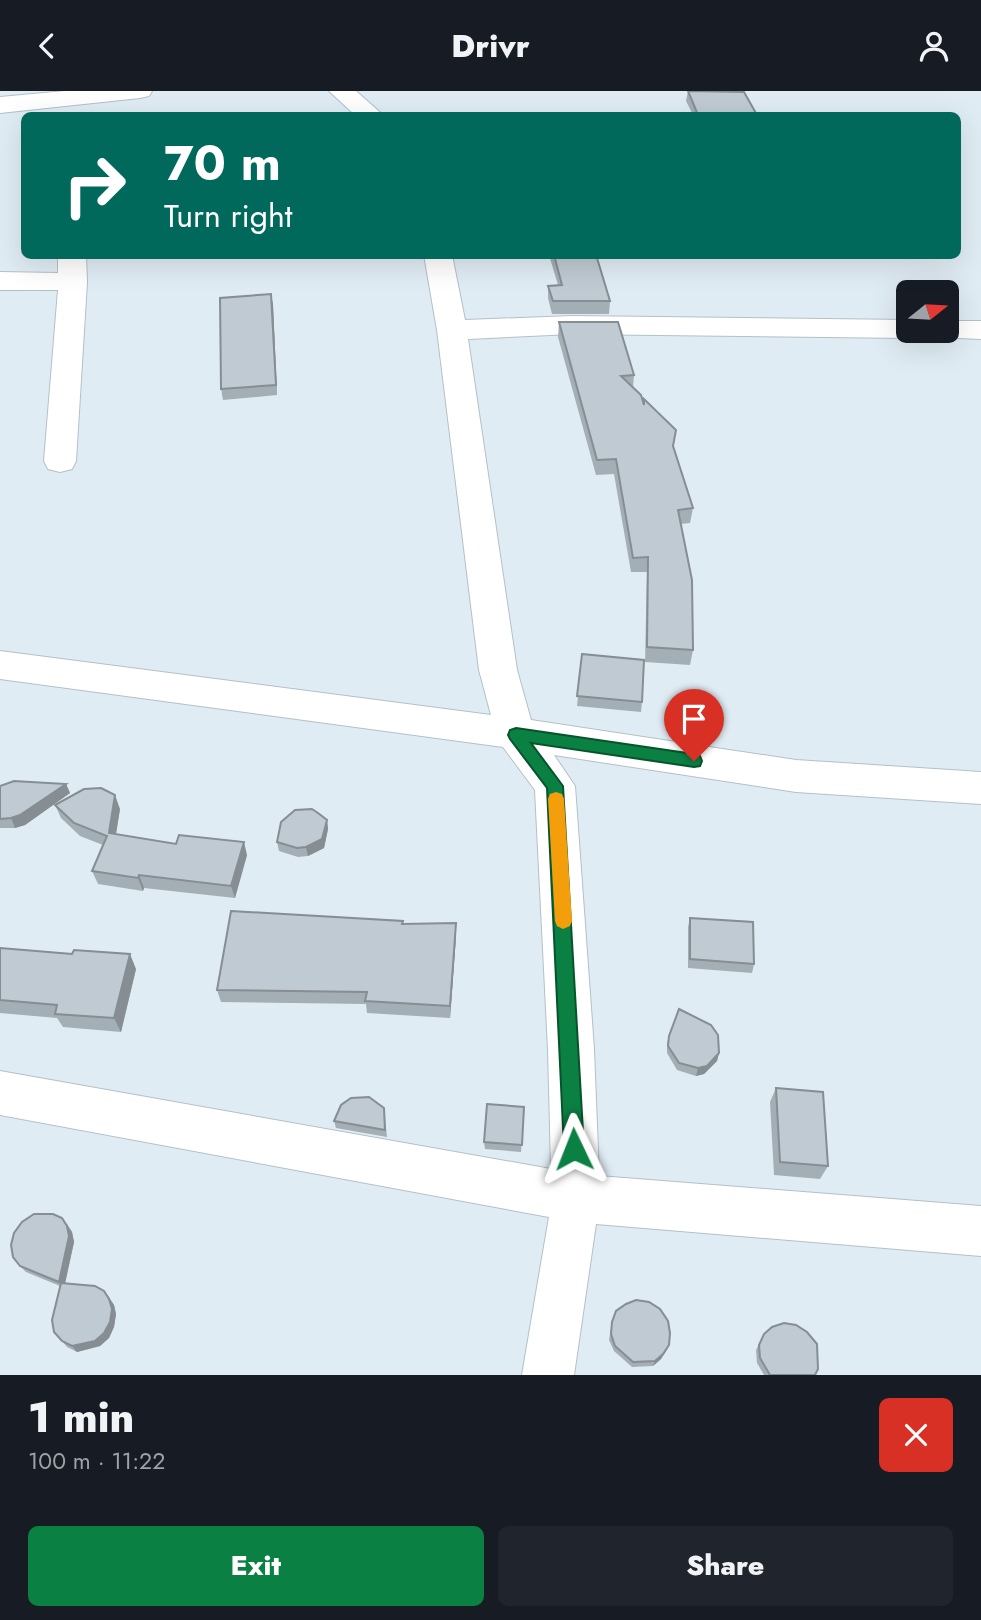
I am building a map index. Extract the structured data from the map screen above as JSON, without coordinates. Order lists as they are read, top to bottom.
{
  "north": "right",
  "page": {
    "header": "Drivr",
    "turn": ["70 m", "Turn right"],
    "heading": ["1 min", "100 m · 11:22"],
    "buttons": ["Exit", "Share"]
  }
}
